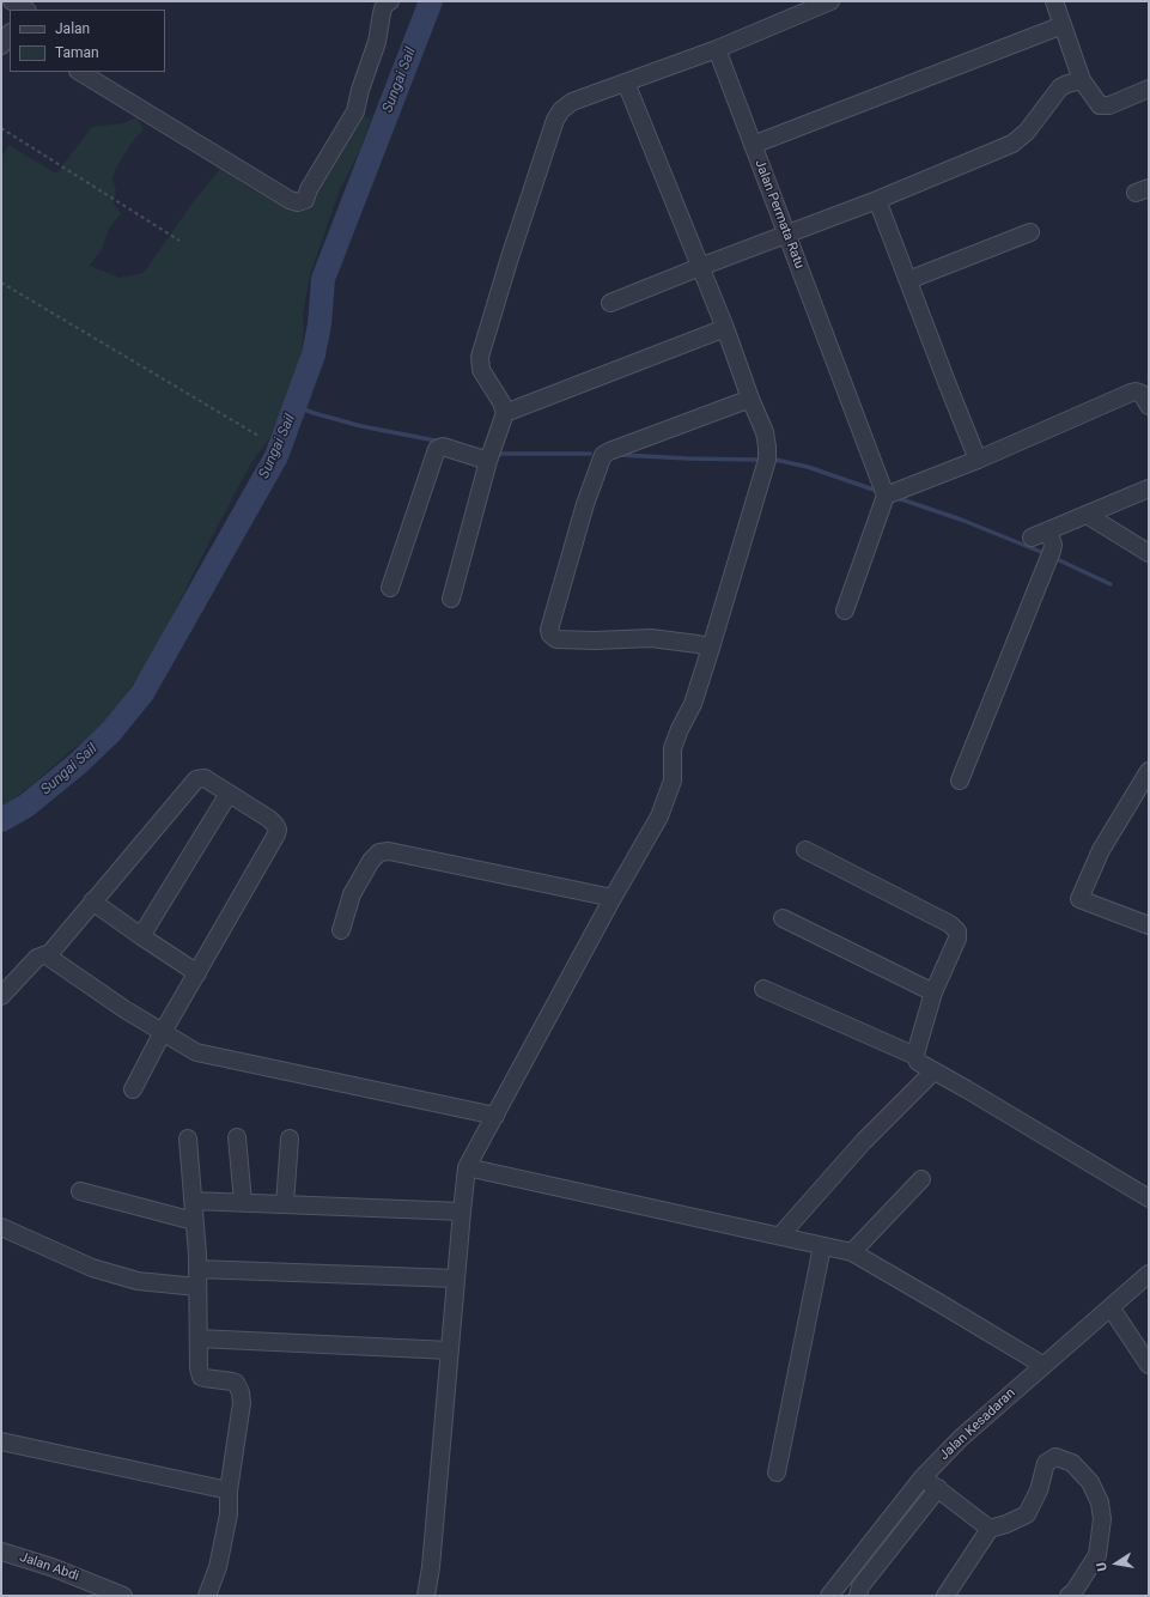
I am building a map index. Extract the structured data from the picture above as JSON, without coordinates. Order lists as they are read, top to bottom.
{
  "streets": {
    "street": ["Jalan Permata Ratu", "Jalan Kesadaran", "Jalan Abdi"]
  },
  "water": ["Sungai Sail"],
  "legend": ["Jalan", "Taman"],
  "north": "left"
}
